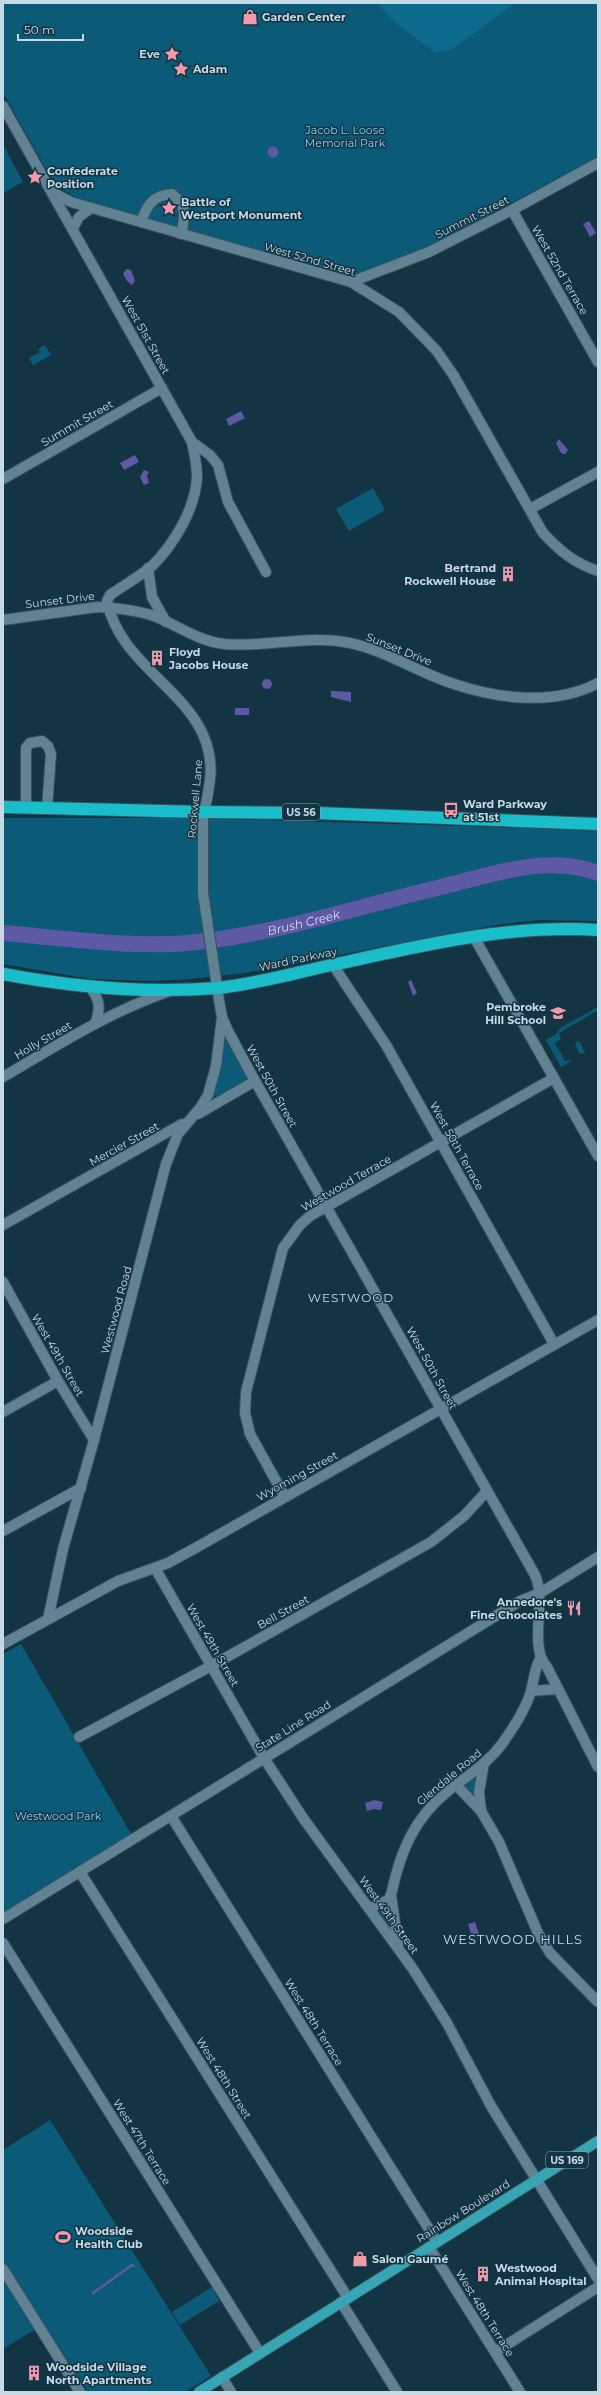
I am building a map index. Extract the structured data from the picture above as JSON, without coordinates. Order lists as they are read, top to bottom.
{
  "streets": {
    "highway": ["US 56", "Ward Parkway"],
    "main road": ["US 169", "Rainbow Boulevard"],
    "street": [
      "Summit Street",
      "West 52nd Street",
      "West 52nd Terrace",
      "West 51st Street",
      "Sunset Drive",
      "Rockwell Lane",
      "Holly Street",
      "West 50th Street",
      "Mercier Street",
      "West 50th Terrace",
      "Westwood Terrace",
      "Westwood Road",
      "West 49th Street",
      "Wyoming Street",
      "Bell Street",
      "State Line Road",
      "Glendale Road",
      "West 48th Terrace",
      "West 48th Street",
      "West 47th Terrace"
    ]
  },
  "crossings": [
    ["Summit Street", "West 52nd Street"],
    ["Summit Street", "West 52nd Terrace"],
    ["Summit Street", "West 51st Street"],
    ["West 52nd Street", "West 51st Street"],
    ["Sunset Drive", "Rockwell Lane"],
    ["Rockwell Lane", "US 56"],
    ["Rockwell Lane", "Ward Parkway"],
    ["Rockwell Lane", "West 50th Street"],
    ["Ward Parkway", "Holly Street"],
    ["Ward Parkway", "West 50th Street"],
    ["Ward Parkway", "West 50th Terrace"],
    ["West 50th Street", "Mercier Street"],
    ["West 50th Street", "Westwood Terrace"],
    ["West 50th Street", "Westwood Road"],
    ["West 50th Street", "Wyoming Street"],
    ["West 50th Street", "Bell Street"],
    ["West 50th Street", "State Line Road"],
    ["West 50th Street", "Glendale Road"],
    ["Mercier Street", "Westwood Road"],
    ["West 50th Terrace", "Westwood Terrace"],
    ["West 50th Terrace", "Wyoming Street"],
    ["Westwood Terrace", "Wyoming Street"],
    ["Westwood Road", "West 49th Street"],
    ["Westwood Road", "Wyoming Street"],
    ["West 49th Street", "Wyoming Street"],
    ["West 49th Street", "Bell Street"],
    ["West 49th Street", "State Line Road"],
    ["West 49th Street", "Glendale Road"],
    ["West 49th Street", "Rainbow Boulevard"],
    ["State Line Road", "West 48th Terrace"],
    ["State Line Road", "West 48th Street"],
    ["West 48th Terrace", "Rainbow Boulevard"],
    ["West 48th Street", "Rainbow Boulevard"],
    ["West 47th Terrace", "Rainbow Boulevard"]
  ],
  "districts": ["WESTWOOD", "WESTWOOD HILLS"],
  "water": ["Brush Creek"],
  "parks": ["Jacob L. Loose Memorial Park", "Westwood Park"],
  "places": {
    "shop": ["Garden Center", "Salon Gaumé"],
    "place": [
      "Eve",
      "Adam",
      "Confederate Position",
      "Battle of Westport Monument"
    ],
    "building": [
      "Bertrand Rockwell House",
      "Floyd Jacobs House",
      "Westwood Animal Hospital",
      "Woodside Village North Apartments"
    ],
    "bus stop": ["Ward Parkway at 51st"],
    "school or university": ["Pembroke Hill School"],
    "restaurant": ["Annedore's Fine Chocolates"],
    "sports": ["Woodside Health Club"]
  },
  "scale_bar": "50 m"
}
